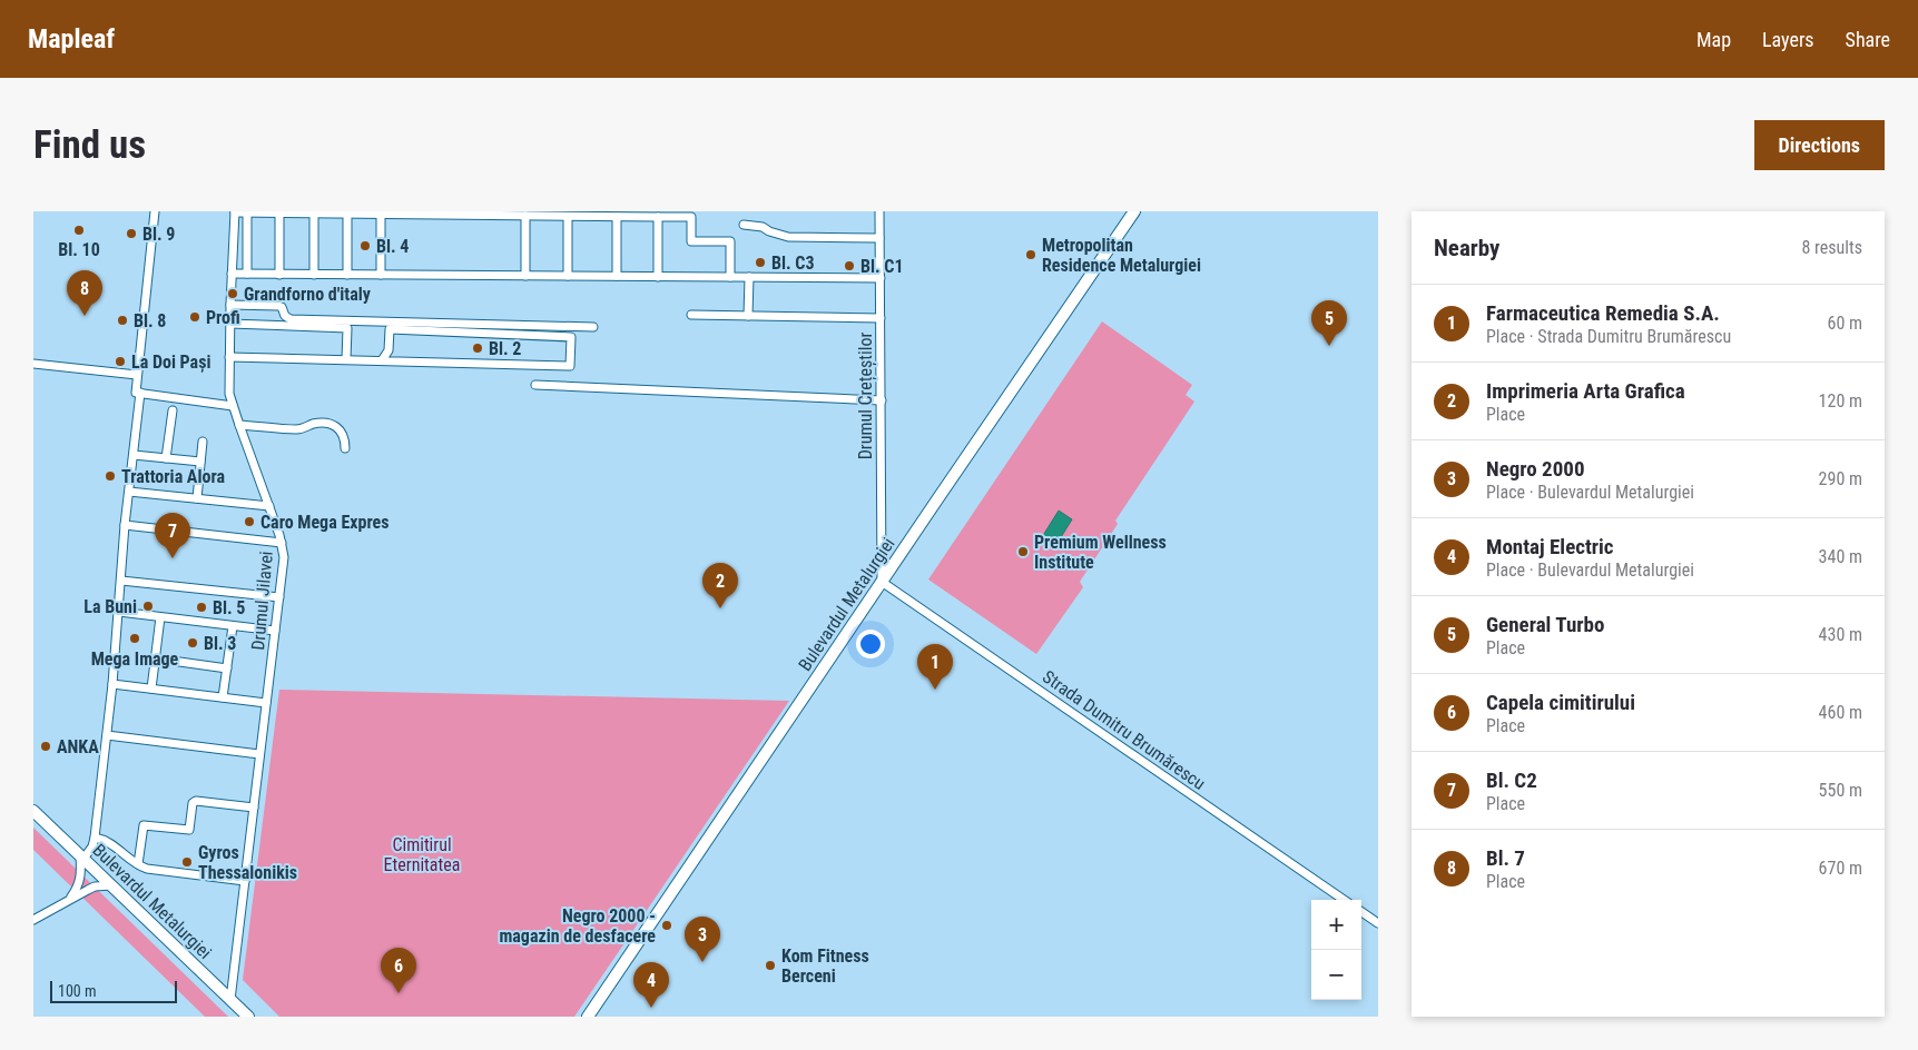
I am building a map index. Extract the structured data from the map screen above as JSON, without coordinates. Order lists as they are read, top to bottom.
{
  "streets": {
    "main road": ["Bulevardul Metalurgiei"],
    "street": ["Drumul Crețeștilor", "Drumul Jilavei", "Strada Dumitru Brumărescu"]
  },
  "crossings": [
    ["Drumul Crețeștilor", "Bulevardul Metalurgiei"],
    ["Drumul Crețeștilor", "Strada Dumitru Brumărescu"],
    ["Drumul Jilavei", "Bulevardul Metalurgiei"],
    ["Bulevardul Metalurgiei", "Strada Dumitru Brumărescu"]
  ],
  "parks": ["Cimitirul Eternitatea"],
  "places": [
    "Bl. 10",
    "Bl. 9",
    "Bl. 4",
    "Metropolitan Residence Metalurgiei",
    "Bl. C3",
    "Bl. C1",
    "Grandforno d'italy",
    "Profi",
    "Bl. 8",
    "Bl. 2",
    "La Doi Pași",
    "Trattoria Alora",
    "Caro Mega Expres",
    "Premium Wellness Institute",
    "La Buni",
    "Bl. 5",
    "Mega Image",
    "Bl. 3",
    "ANKA",
    "Gyros Thessalonikis",
    "Negro 2000 - magazin de desfacere",
    "Kom Fitness Berceni"
  ],
  "scale_bar": "100 m",
  "page": {
    "header": "Mapleaf",
    "nav": ["Map", "Layers", "Share"],
    "buttons": "Directions",
    "title": "Find us",
    "heading": ["Nearby", "8 results"],
    "pins": [
      "8",
      "5",
      "7",
      "2",
      "1",
      "3",
      "6",
      "4"
    ],
    "list": [
      {
        "mark": "1",
        "name": "Farmaceutica Remedia S.A.",
        "note": "Place · Strada Dumitru Brumărescu",
        "value": "60 m"
      },
      {
        "mark": "2",
        "name": "Imprimeria Arta Grafica",
        "note": "Place",
        "value": "120 m"
      },
      {
        "mark": "3",
        "name": "Negro 2000",
        "note": "Place · Bulevardul Metalurgiei",
        "value": "290 m"
      },
      {
        "mark": "4",
        "name": "Montaj Electric",
        "note": "Place · Bulevardul Metalurgiei",
        "value": "340 m"
      },
      {
        "mark": "5",
        "name": "General Turbo",
        "note": "Place",
        "value": "430 m"
      },
      {
        "mark": "6",
        "name": "Capela cimitirului",
        "note": "Place",
        "value": "460 m"
      },
      {
        "mark": "7",
        "name": "Bl. C2",
        "note": "Place",
        "value": "550 m"
      },
      {
        "mark": "8",
        "name": "Bl. 7",
        "note": "Place",
        "value": "670 m"
      }
    ],
    "map_buttons": ["+", "−"],
    "scale": "100 m"
  }
}
